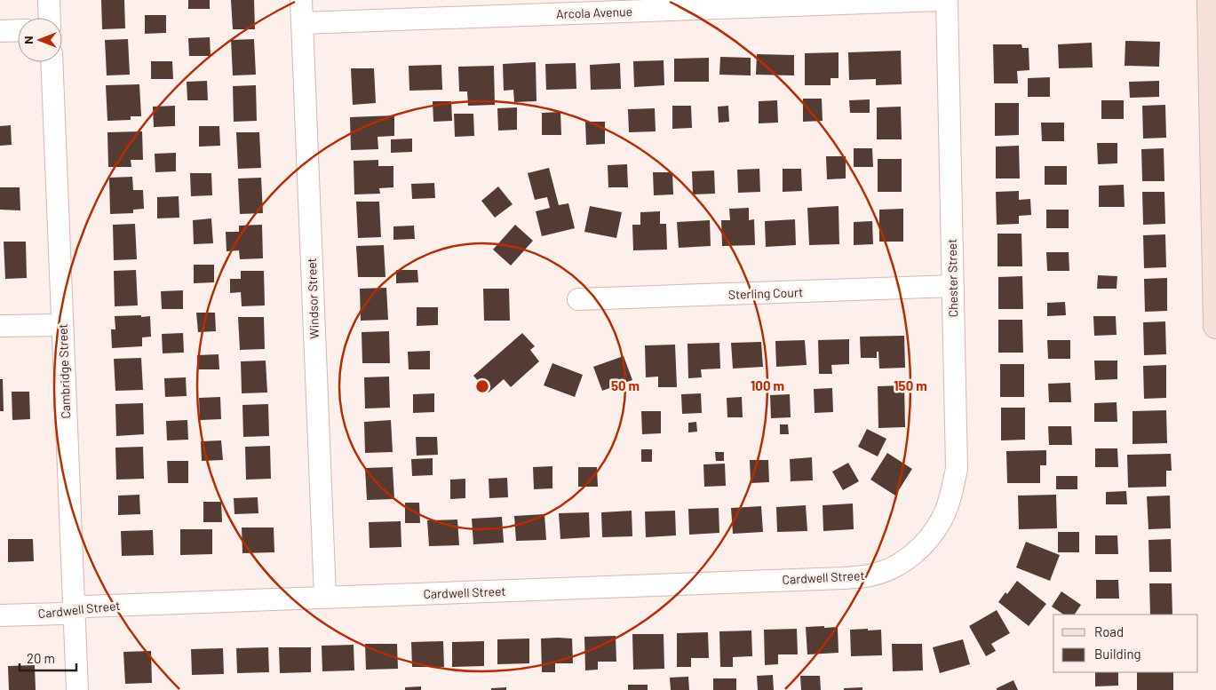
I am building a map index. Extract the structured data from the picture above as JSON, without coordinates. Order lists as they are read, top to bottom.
{
  "streets": {
    "street": [
      "Arcola Avenue",
      "Chester Street",
      "Sterling Court",
      "Windsor Street",
      "Cambridge Street",
      "Cardwell Street"
    ]
  },
  "crossings": [
    ["Arcola Avenue", "Windsor Street"],
    ["Chester Street", "Sterling Court"],
    ["Chester Street", "Cardwell Street"],
    ["Windsor Street", "Cardwell Street"],
    ["Cambridge Street", "Cardwell Street"]
  ],
  "legend": ["Road", "Building"],
  "scale_bar": "20 m",
  "north": "left",
  "rings": ["50 m", "100 m", "150 m"]
}
